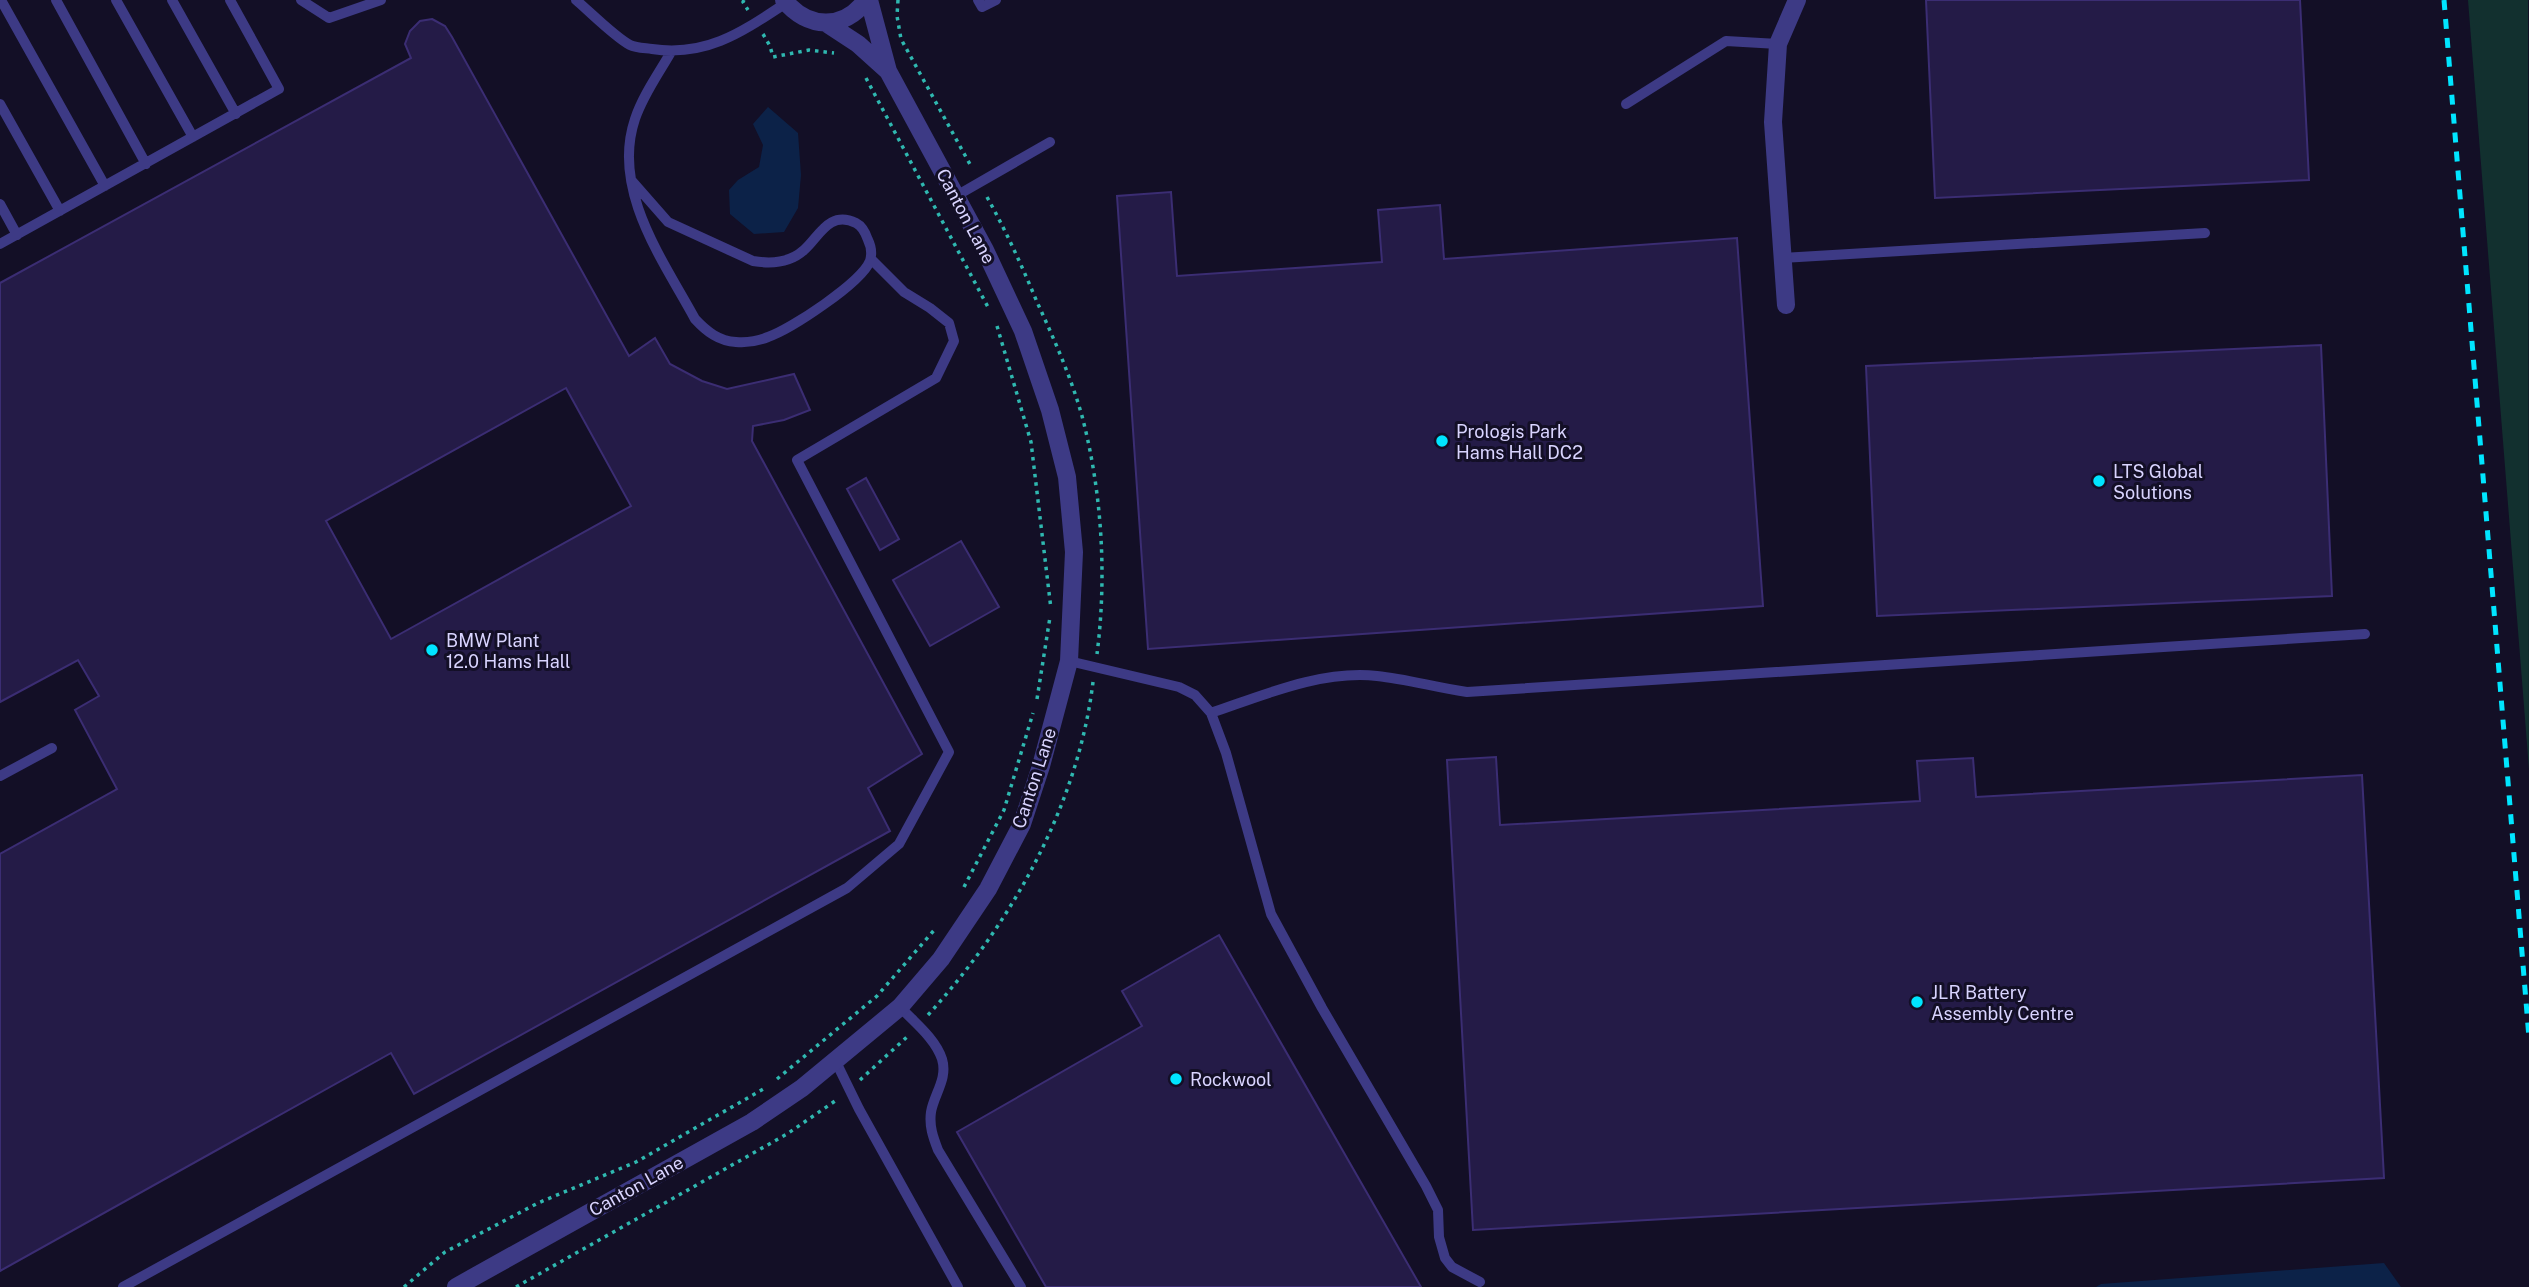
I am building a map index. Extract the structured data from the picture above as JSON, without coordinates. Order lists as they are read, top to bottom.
{
  "streets": {
    "street": ["Canton Lane"]
  },
  "places": [
    "Prologis Park Hams Hall DC2",
    "LTS Global Solutions",
    "BMW Plant 12.0 Hams Hall",
    "JLR Battery Assembly Centre",
    "Rockwool"
  ]
}
